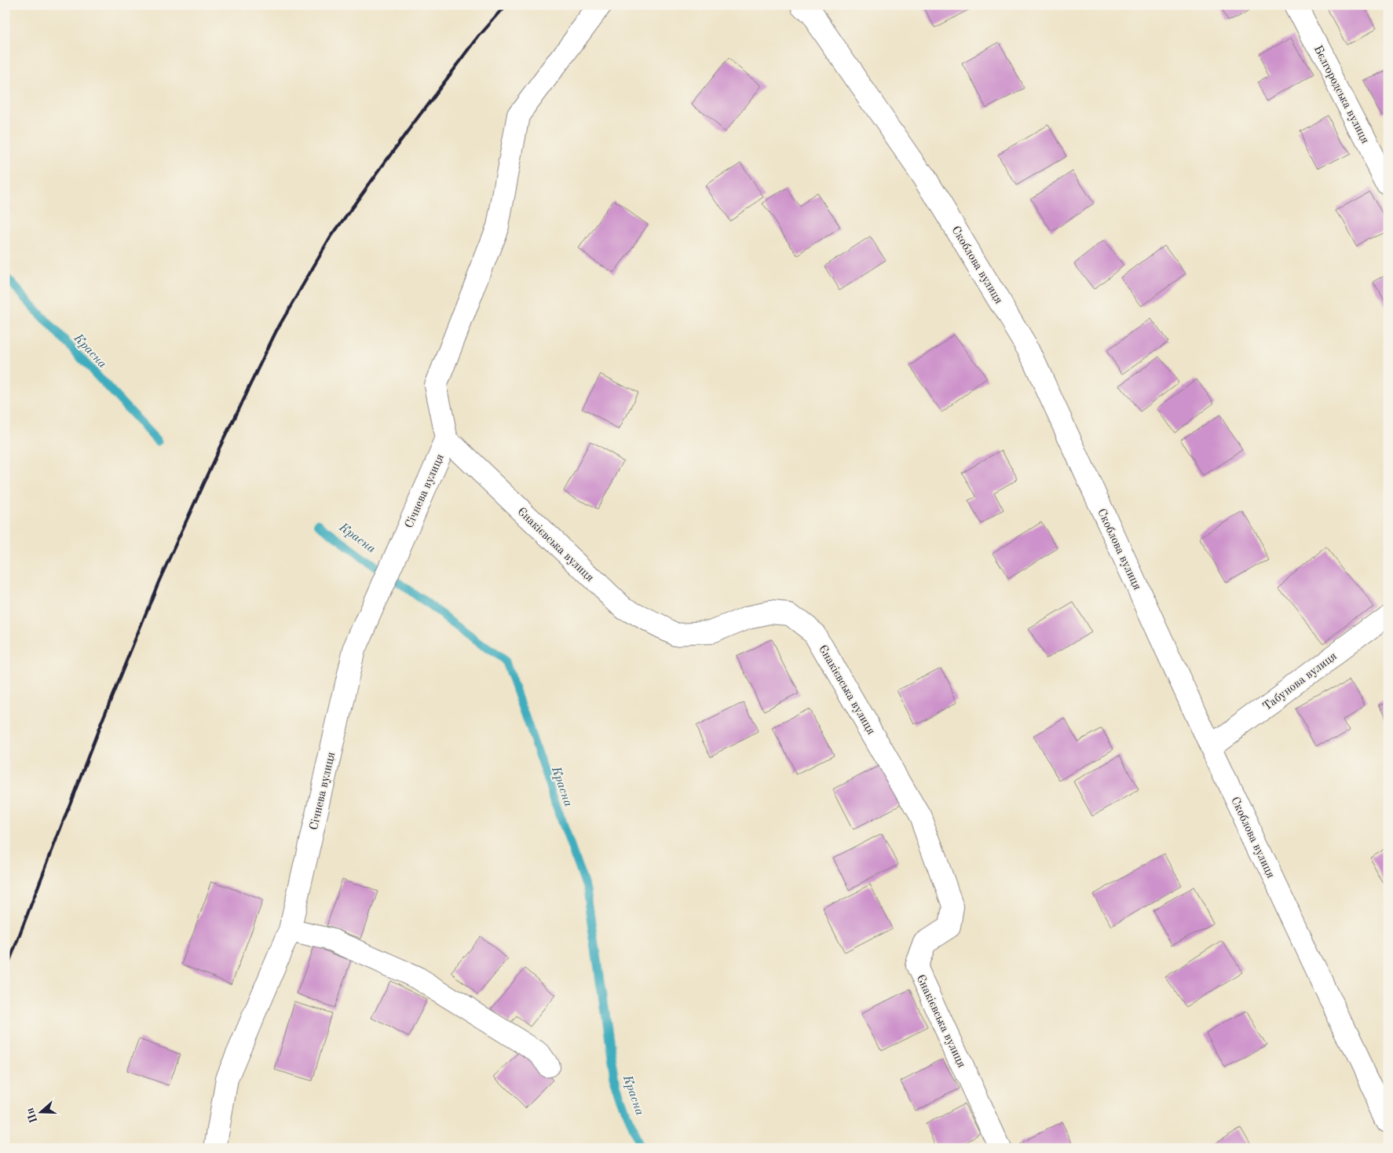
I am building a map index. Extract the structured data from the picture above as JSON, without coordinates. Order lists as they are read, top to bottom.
{
  "streets": {
    "street": [
      "Бєлгородська вулиця",
      "Скоблова вулиця",
      "Січнева вулиця",
      "Єнакієвська вулиця",
      "Табунова вулиця"
    ]
  },
  "crossings": [
    ["Скоблова вулиця", "Табунова вулиця"],
    ["Січнева вулиця", "Єнакієвська вулиця"]
  ],
  "water": ["Красна"],
  "north": "left"
}
